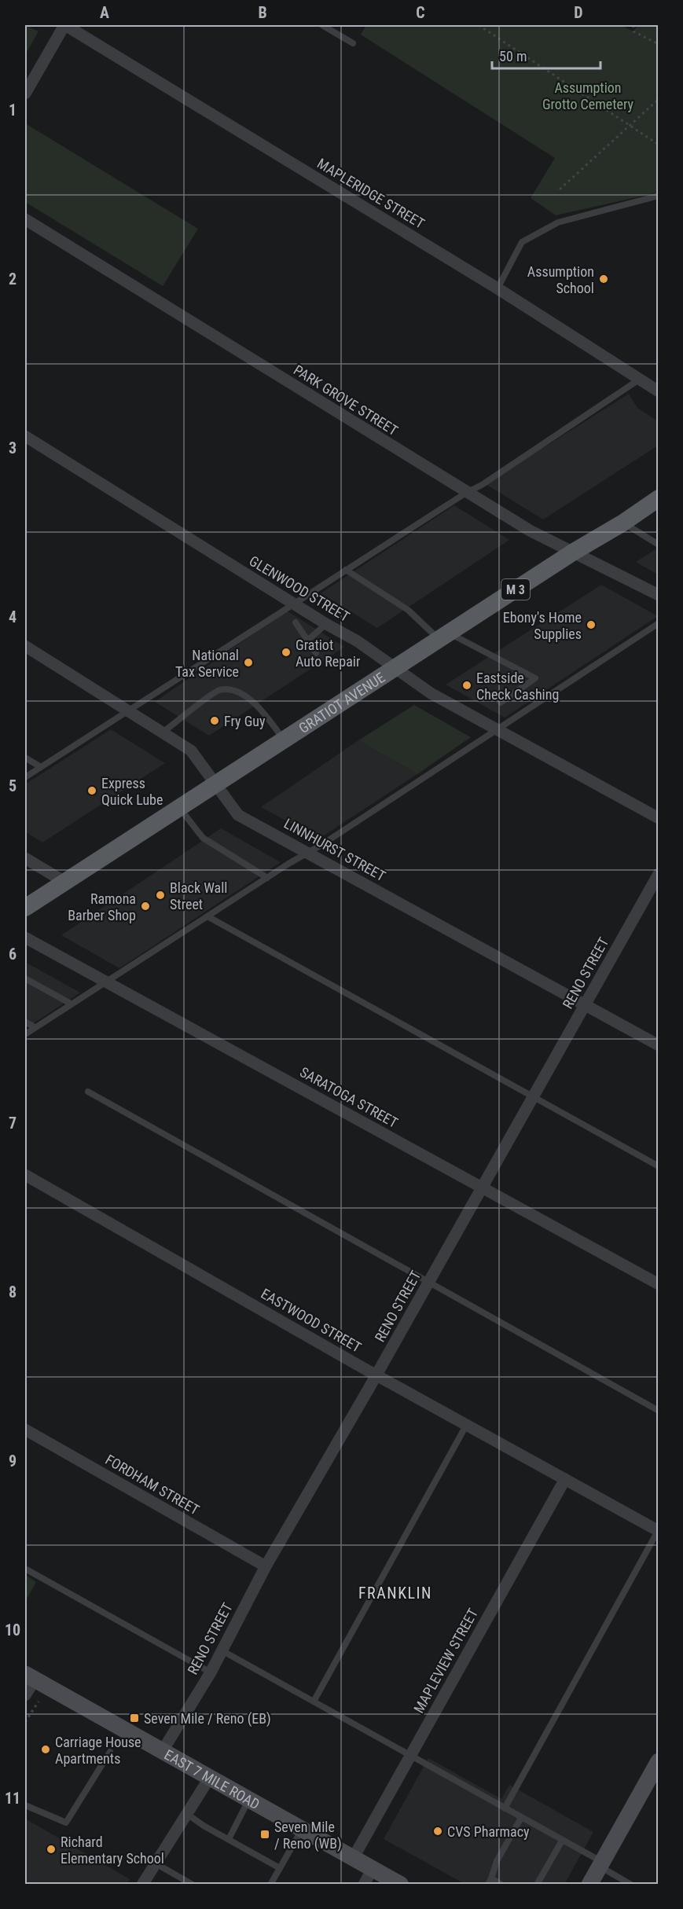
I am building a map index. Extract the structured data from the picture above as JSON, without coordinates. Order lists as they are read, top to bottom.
{
  "streets": {
    "main road": ["M 3", "GRATIOT AVENUE"],
    "street": [
      "MAPLERIDGE STREET",
      "PARK GROVE STREET",
      "GLENWOOD STREET",
      "LINNHURST STREET",
      "RENO STREET",
      "SARATOGA STREET",
      "EASTWOOD STREET",
      "FORDHAM STREET",
      "MAPLEVIEW STREET",
      "EAST 7 MILE ROAD"
    ]
  },
  "crossings": [
    ["PARK GROVE STREET", "GRATIOT AVENUE"],
    ["GLENWOOD STREET", "GRATIOT AVENUE"],
    ["GRATIOT AVENUE", "LINNHURST STREET"],
    ["LINNHURST STREET", "RENO STREET"],
    ["RENO STREET", "SARATOGA STREET"],
    ["RENO STREET", "EASTWOOD STREET"],
    ["RENO STREET", "FORDHAM STREET"],
    ["RENO STREET", "EAST 7 MILE ROAD"],
    ["EASTWOOD STREET", "MAPLEVIEW STREET"],
    ["MAPLEVIEW STREET", "EAST 7 MILE ROAD"]
  ],
  "districts": ["FRANKLIN"],
  "parks": ["Assumption Grotto Cemetery"],
  "places": {
    "other": [
      "Assumption School",
      "Ebony's Home Supplies",
      "Gratiot Auto Repair",
      "National Tax Service",
      "Eastside Check Cashing",
      "Fry Guy",
      "Express Quick Lube",
      "Black Wall Street",
      "Ramona Barber Shop",
      "Carriage House Apartments",
      "CVS Pharmacy",
      "Richard Elementary School"
    ],
    "transit": ["Seven Mile / Reno (EB)", "Seven Mile / Reno (WB)"]
  },
  "scale_bar": "50 m",
  "grid": {
    "columns": [
      "A",
      "B",
      "C",
      "D"
    ],
    "rows": [
      "1",
      "2",
      "3",
      "4",
      "5",
      "6",
      "7",
      "8",
      "9",
      "10",
      "11"
    ]
  }
}
